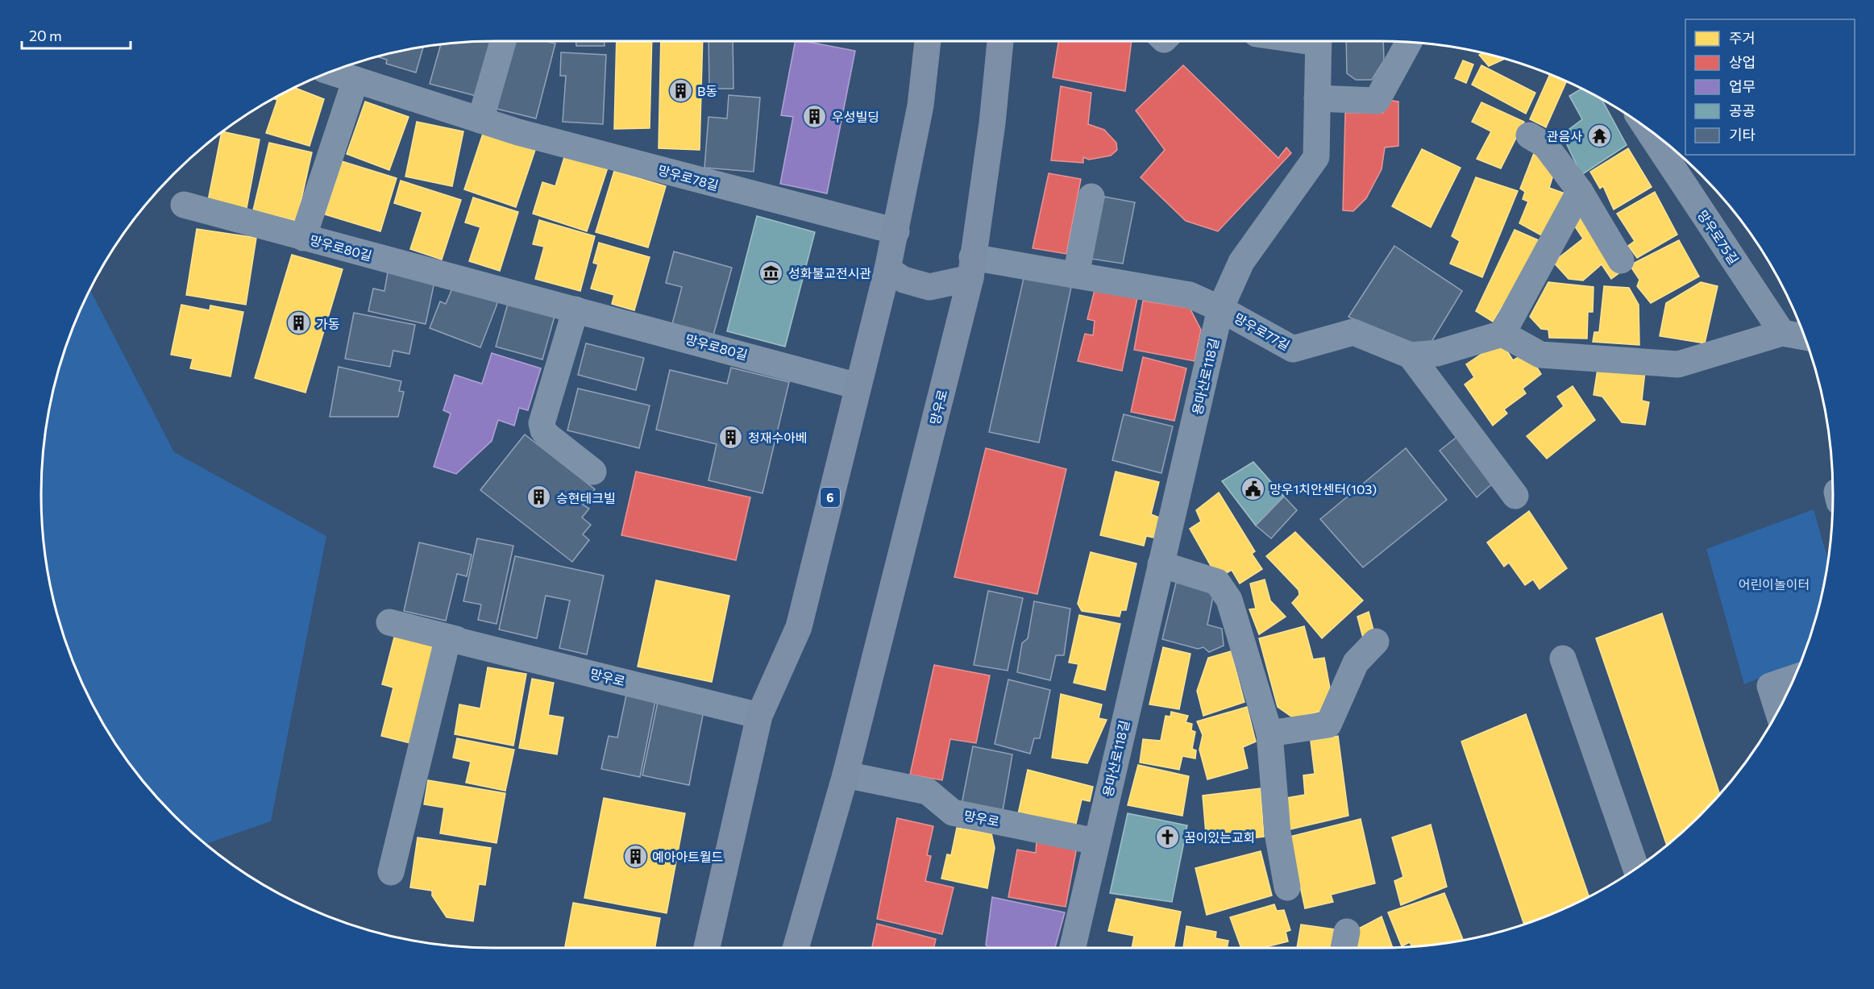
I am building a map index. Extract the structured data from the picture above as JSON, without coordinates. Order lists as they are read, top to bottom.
{
  "streets": {
    "main road": ["망우로", "6"],
    "street": [
      "망우로78길",
      "망우로75길",
      "망우로80길",
      "망우로77길",
      "용마산로118길"
    ]
  },
  "crossings": [
    ["망우로78길", "6"],
    ["망우로80길", "6"],
    ["망우로77길", "용마산로118길"],
    ["망우로77길", "망우로"],
    ["용마산로118길", "망우로"],
    ["망우로", "6"]
  ],
  "parks": ["어린이놀이터"],
  "places": {
    "building": [
      "B동",
      "우성빌딩",
      "가동",
      "청재수아베",
      "승현테크빌",
      "예아아트월드"
    ],
    "temple": ["관음사"],
    "museum": ["성화불교전시관"],
    "public building": ["망우1치안센터(103)"],
    "church": ["꿈이있는교회"]
  },
  "legend": [
    "주거",
    "상업",
    "업무",
    "공공",
    "기타"
  ],
  "scale_bar": "20 m"
}
